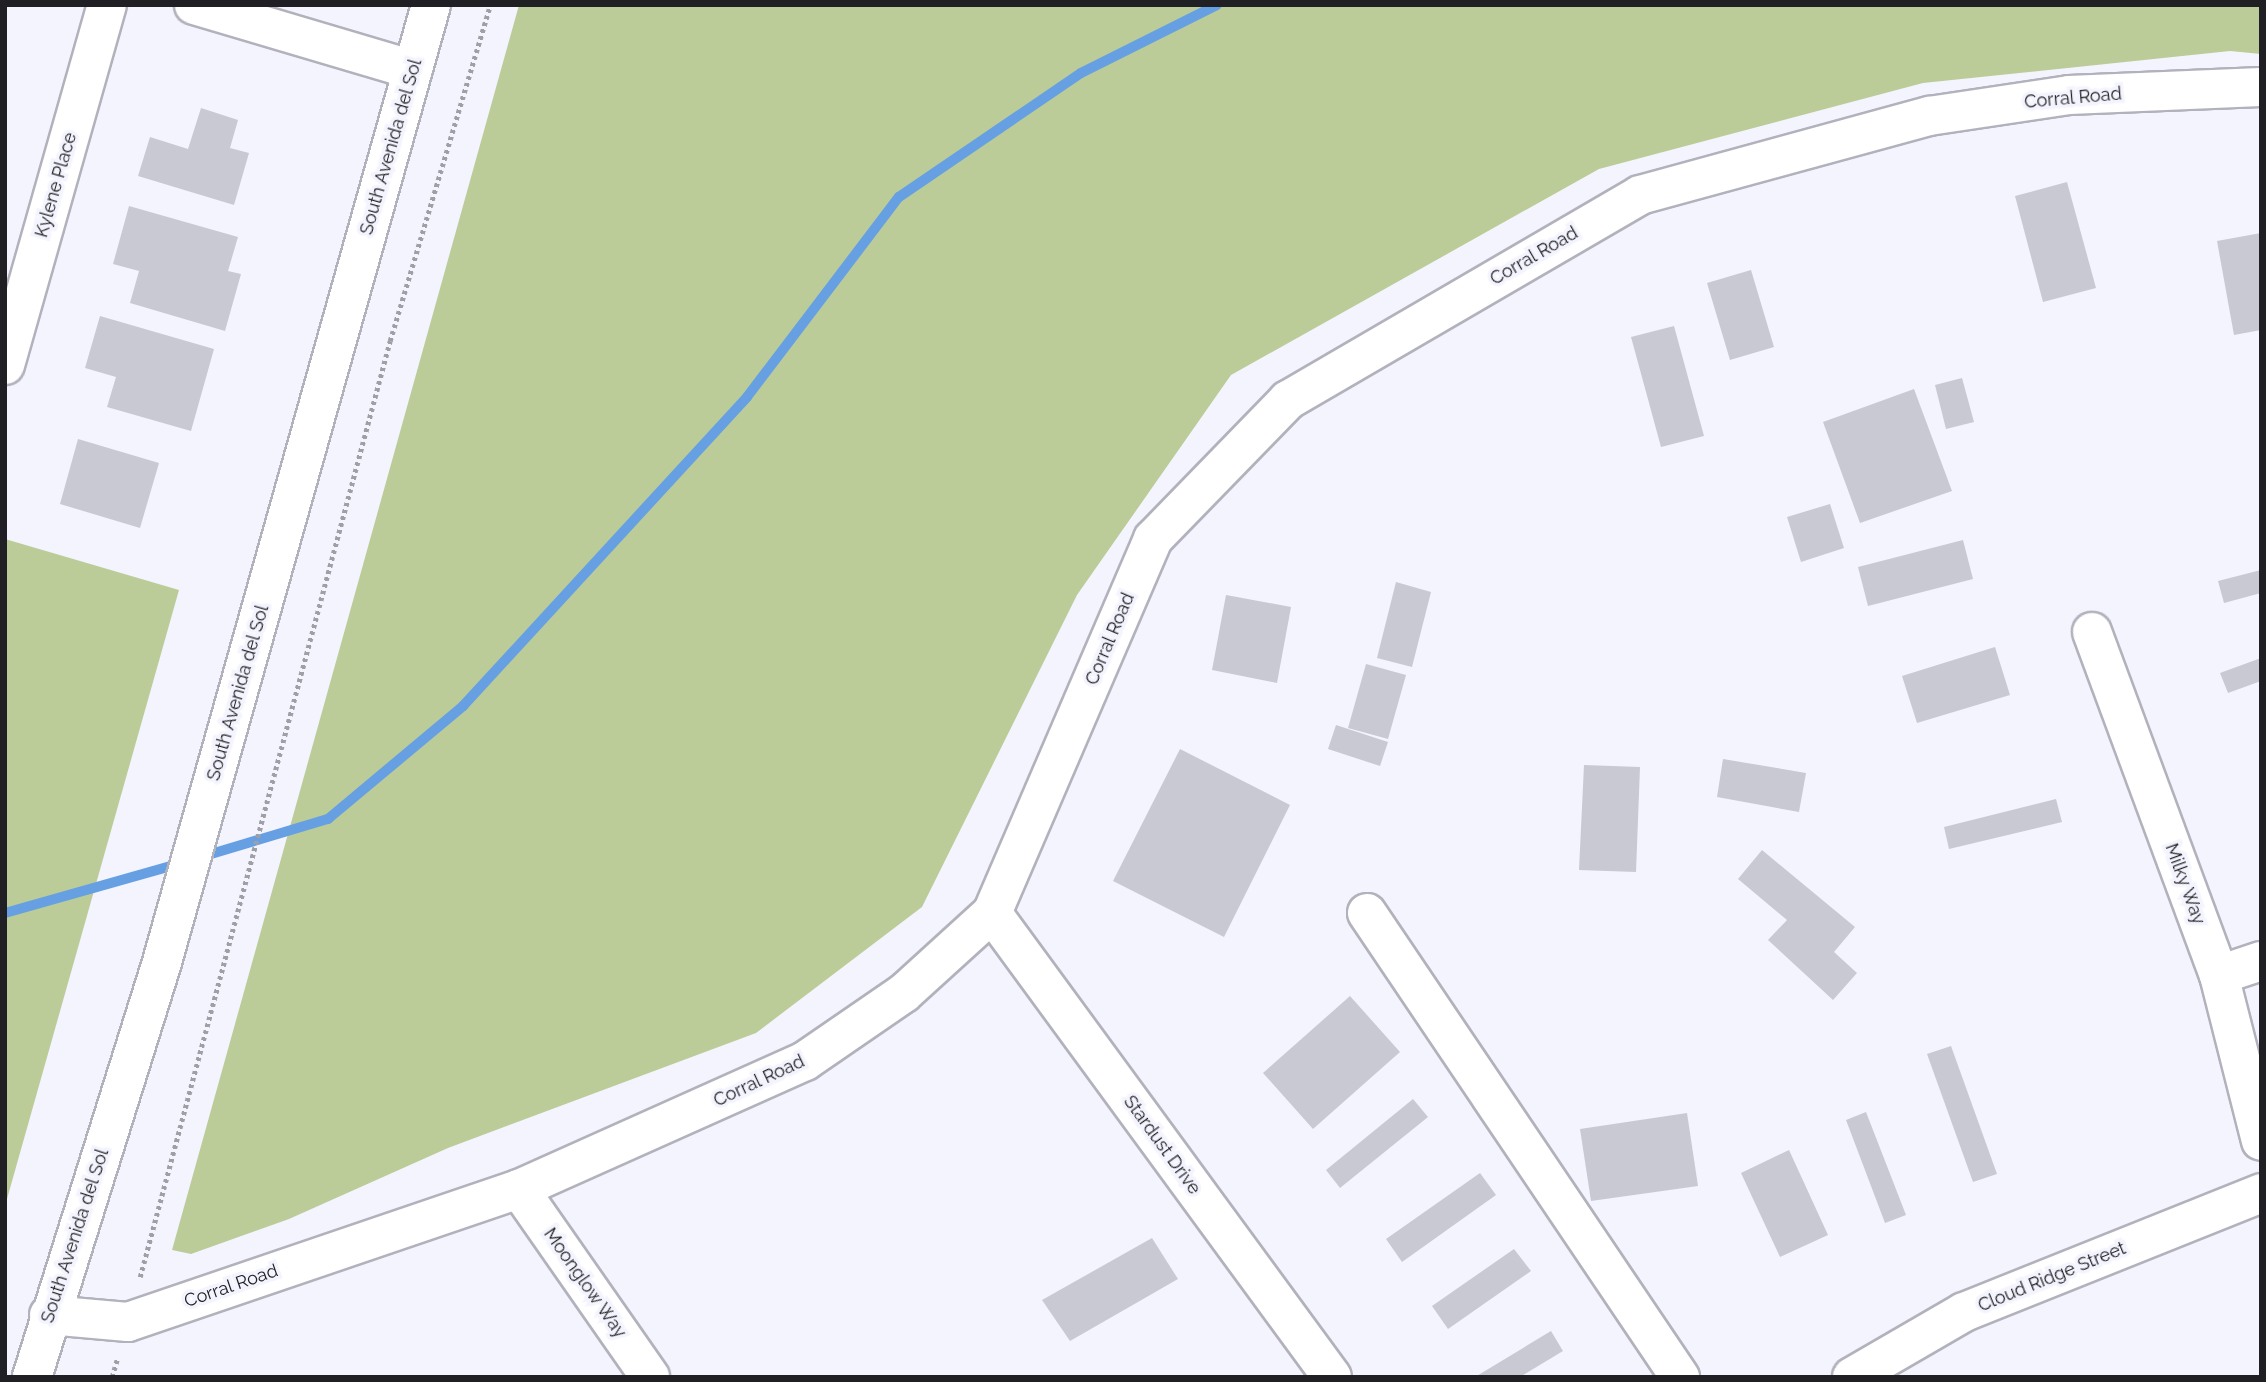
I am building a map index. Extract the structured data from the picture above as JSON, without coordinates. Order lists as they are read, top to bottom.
{
  "streets": {
    "street": [
      "Corral Road",
      "South Avenida del Sol",
      "Kylene Place",
      "Milky Way",
      "Stardust Drive",
      "Cloud Ridge Street",
      "Moonglow Way"
    ]
  },
  "crossings": [
    ["Corral Road", "South Avenida del Sol"],
    ["Corral Road", "Stardust Drive"],
    ["Corral Road", "Moonglow Way"]
  ]
}
